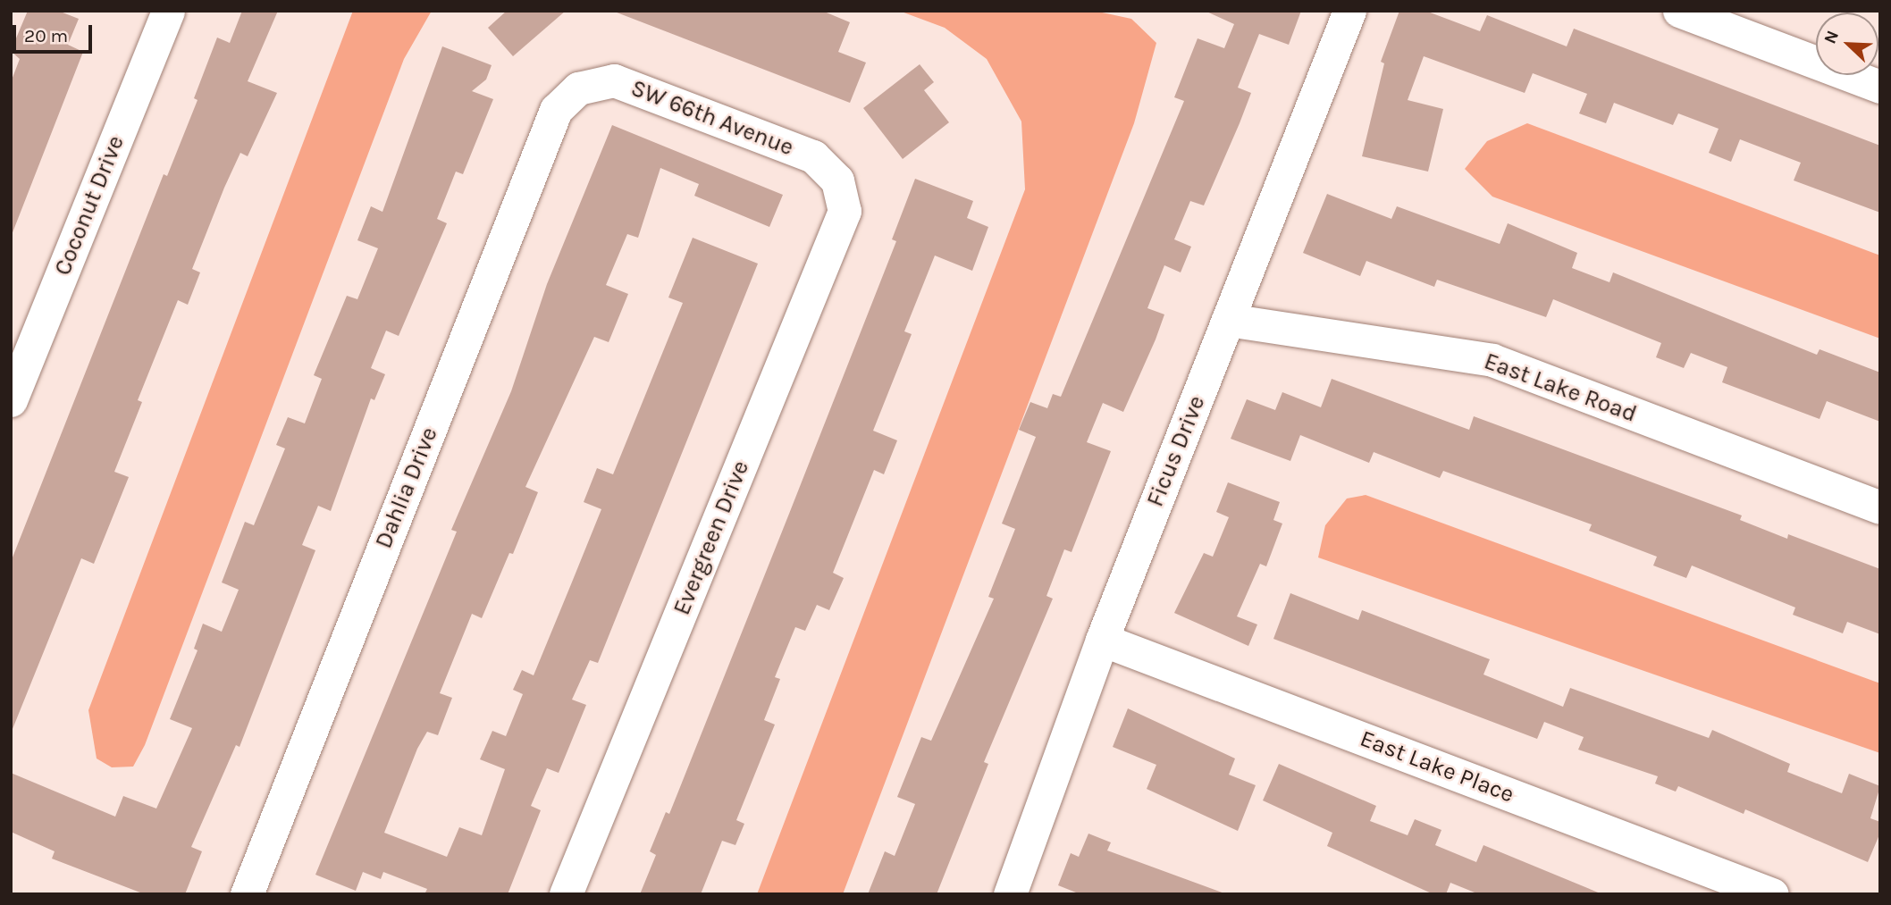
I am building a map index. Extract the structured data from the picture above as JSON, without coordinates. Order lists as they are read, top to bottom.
{
  "streets": {
    "street": [
      "SW 66th Avenue",
      "Coconut Drive",
      "East Lake Road",
      "Ficus Drive",
      "Dahlia Drive",
      "Evergreen Drive",
      "East Lake Place"
    ]
  },
  "crossings": [
    ["SW 66th Avenue", "Dahlia Drive"],
    ["SW 66th Avenue", "Evergreen Drive"],
    ["East Lake Road", "Ficus Drive"],
    ["Ficus Drive", "East Lake Place"]
  ],
  "scale_bar": "20 m",
  "north": "top left"
}
